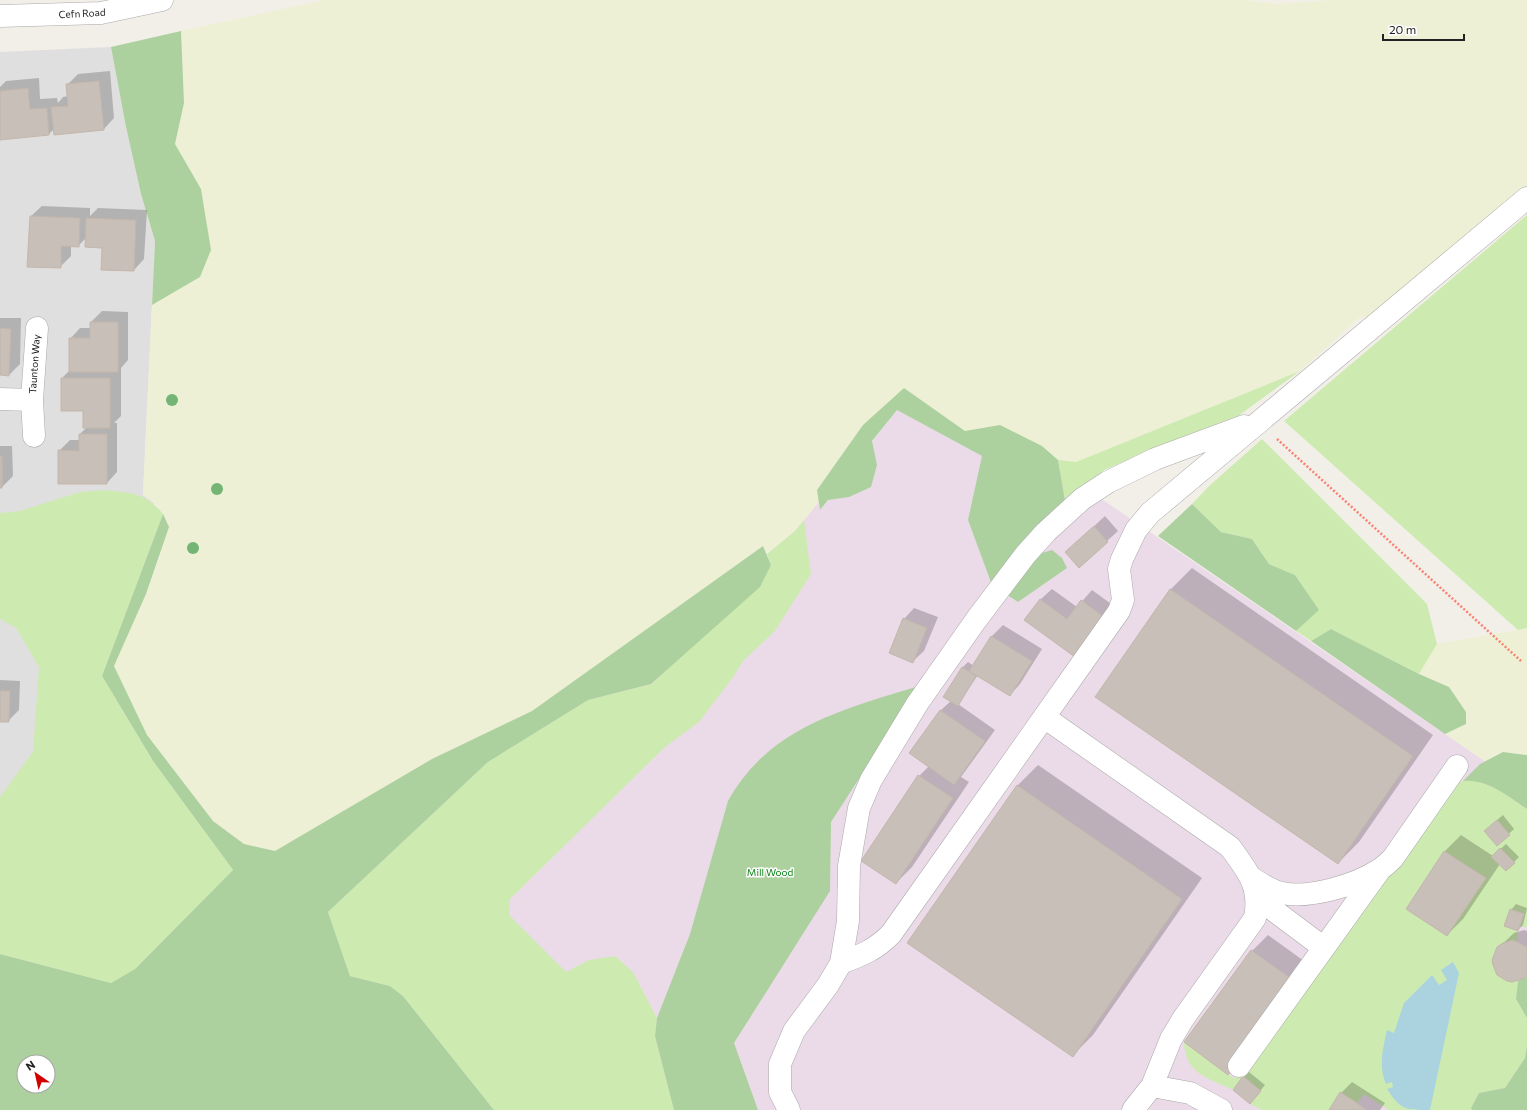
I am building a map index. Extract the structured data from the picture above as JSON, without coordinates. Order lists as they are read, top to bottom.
{
  "streets": {
    "street": ["Cefn Road", "Taunton Way"]
  },
  "parks": ["Mill Wood"],
  "scale_bar": "20 m",
  "north": "top left"
}
